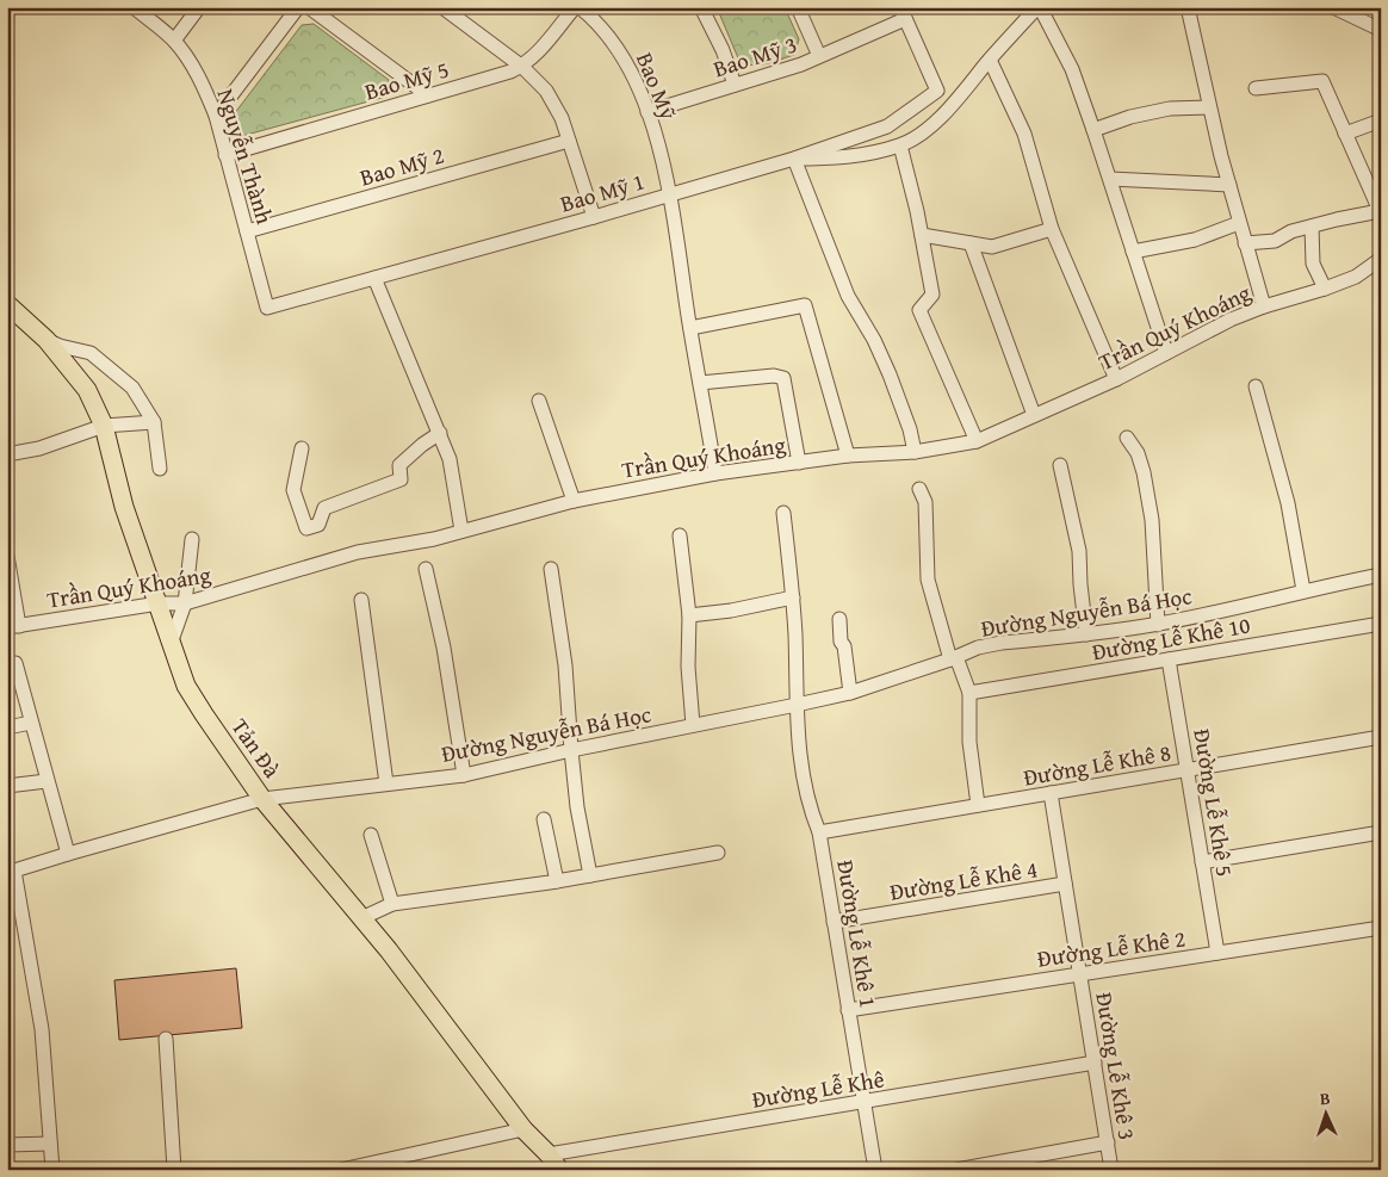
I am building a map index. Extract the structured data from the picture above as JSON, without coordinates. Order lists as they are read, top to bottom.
{
  "streets": {
    "main road": ["Tản Đà"],
    "street": [
      "Bao Mỹ 3",
      "Bao Mỹ 5",
      "Bao Mỹ",
      "Nguyễn Thành",
      "Bao Mỹ 2",
      "Bao Mỹ 1",
      "Trần Quý Khoáng",
      "Đường Nguyễn Bá Học",
      "Đường Lễ Khê 10",
      "Đường Lễ Khê 8",
      "Đường Lễ Khê 5",
      "Đường Lễ Khê 4",
      "Đường Lễ Khê 1",
      "Đường Lễ Khê 2",
      "Đường Lễ Khê 3",
      "Đường Lễ Khê"
    ]
  },
  "crossings": [
    ["Bao Mỹ 3", "Bao Mỹ"],
    ["Bao Mỹ 3", "Bao Mỹ 1"],
    ["Bao Mỹ 5", "Nguyễn Thành"],
    ["Bao Mỹ", "Bao Mỹ 1"],
    ["Bao Mỹ", "Trần Quý Khoáng"],
    ["Nguyễn Thành", "Bao Mỹ 2"],
    ["Nguyễn Thành", "Bao Mỹ 1"],
    ["Trần Quý Khoáng", "Tản Đà"],
    ["Đường Nguyễn Bá Học", "Tản Đà"],
    ["Đường Nguyễn Bá Học", "Đường Lễ Khê 1"],
    ["Đường Lễ Khê 10", "Đường Lễ Khê 5"],
    ["Tản Đà", "Đường Lễ Khê"],
    ["Đường Lễ Khê 8", "Đường Lễ Khê 5"],
    ["Đường Lễ Khê 8", "Đường Lễ Khê 1"],
    ["Đường Lễ Khê 8", "Đường Lễ Khê 3"],
    ["Đường Lễ Khê 5", "Đường Lễ Khê 2"],
    ["Đường Lễ Khê 4", "Đường Lễ Khê 1"],
    ["Đường Lễ Khê 4", "Đường Lễ Khê 3"],
    ["Đường Lễ Khê 1", "Đường Lễ Khê 2"],
    ["Đường Lễ Khê 1", "Đường Lễ Khê"],
    ["Đường Lễ Khê 2", "Đường Lễ Khê 3"],
    ["Đường Lễ Khê 3", "Đường Lễ Khê"]
  ],
  "north": "top"
}
